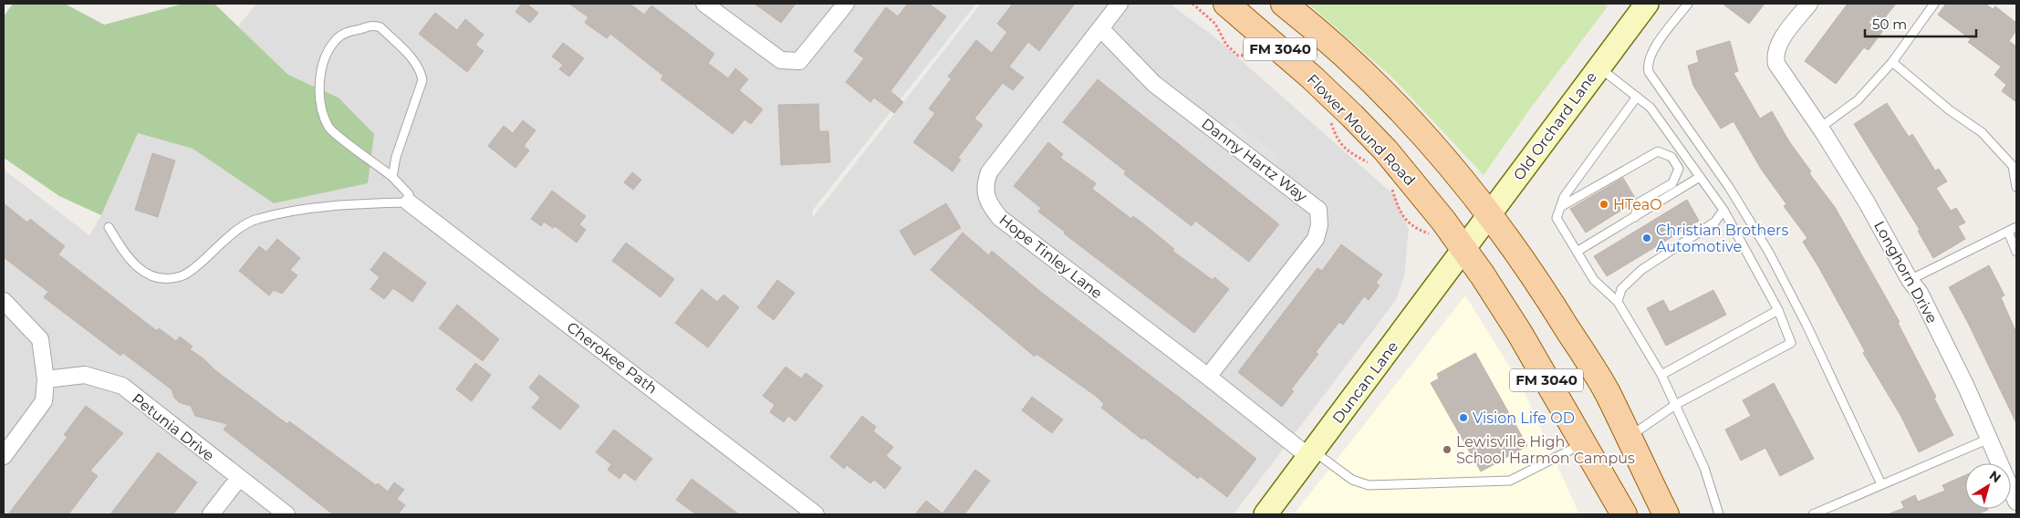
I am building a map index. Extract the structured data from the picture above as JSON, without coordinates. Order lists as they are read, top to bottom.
{
  "streets": {
    "main road": ["FM 3040", "Flower Mound Road"],
    "street": [
      "Old Orchard Lane",
      "Danny Hartz Way",
      "Hope Tinley Lane",
      "Longhorn Drive",
      "Cherokee Path",
      "Duncan Lane",
      "Petunia Drive"
    ]
  },
  "crossings": [
    ["FM 3040", "Old Orchard Lane"],
    ["FM 3040", "Flower Mound Road"],
    ["FM 3040", "Duncan Lane"],
    ["Old Orchard Lane", "Flower Mound Road"],
    ["Old Orchard Lane", "Duncan Lane"],
    ["Flower Mound Road", "Duncan Lane"],
    ["Danny Hartz Way", "Hope Tinley Lane"],
    ["Hope Tinley Lane", "Duncan Lane"]
  ],
  "places": [
    "HTeaO",
    "Christian Brothers Automotive",
    "Vision Life OD",
    "Lewisville High School Harmon Campus"
  ],
  "scale_bar": "50 m",
  "north": "top right"
}
